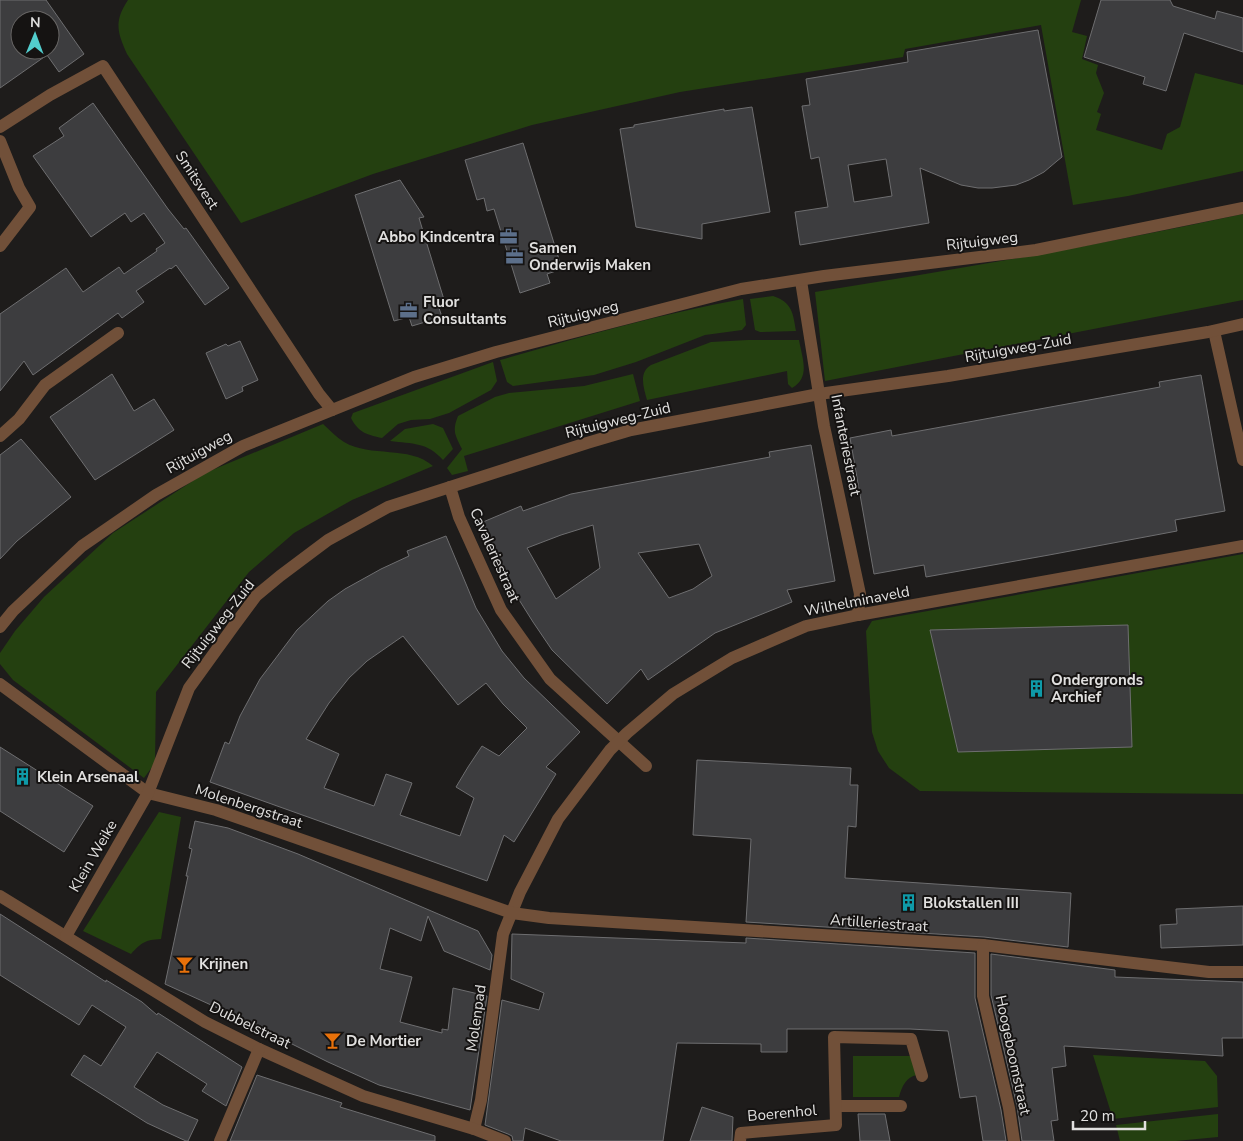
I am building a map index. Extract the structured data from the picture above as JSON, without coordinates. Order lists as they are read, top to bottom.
{
  "streets": {
    "street": [
      "Smitsvest",
      "Rijtuigweg",
      "Rijtuigweg-Zuid",
      "Infanteriestraat",
      "Cavaleriestraat",
      "Wilhelminaveld",
      "Molenbergstraat",
      "Klein Weike",
      "Artilleriestraat",
      "Molenpad",
      "Dubbelstraat",
      "Hoogeboomstraat",
      "Boerenhol"
    ]
  },
  "crossings": [
    ["Smitsvest", "Rijtuigweg"],
    ["Rijtuigweg", "Infanteriestraat"],
    ["Rijtuigweg-Zuid", "Infanteriestraat"],
    ["Rijtuigweg-Zuid", "Cavaleriestraat"],
    ["Rijtuigweg-Zuid", "Molenbergstraat"],
    ["Rijtuigweg-Zuid", "Klein Weike"],
    ["Infanteriestraat", "Wilhelminaveld"],
    ["Cavaleriestraat", "Wilhelminaveld"],
    ["Wilhelminaveld", "Molenbergstraat"],
    ["Wilhelminaveld", "Artilleriestraat"],
    ["Wilhelminaveld", "Molenpad"],
    ["Molenbergstraat", "Klein Weike"],
    ["Molenbergstraat", "Artilleriestraat"],
    ["Molenbergstraat", "Molenpad"],
    ["Klein Weike", "Dubbelstraat"],
    ["Artilleriestraat", "Molenpad"],
    ["Artilleriestraat", "Hoogeboomstraat"],
    ["Molenpad", "Dubbelstraat"]
  ],
  "places": {
    "office": ["Abbo Kindcentra", "Samen Onderwijs Maken", "Fluor Consultants"],
    "building": ["Ondergronds Archief", "Klein Arsenaal", "Blokstallen III"],
    "bar": ["Krijnen", "De Mortier"]
  },
  "scale_bar": "20 m",
  "north": "top"
}
